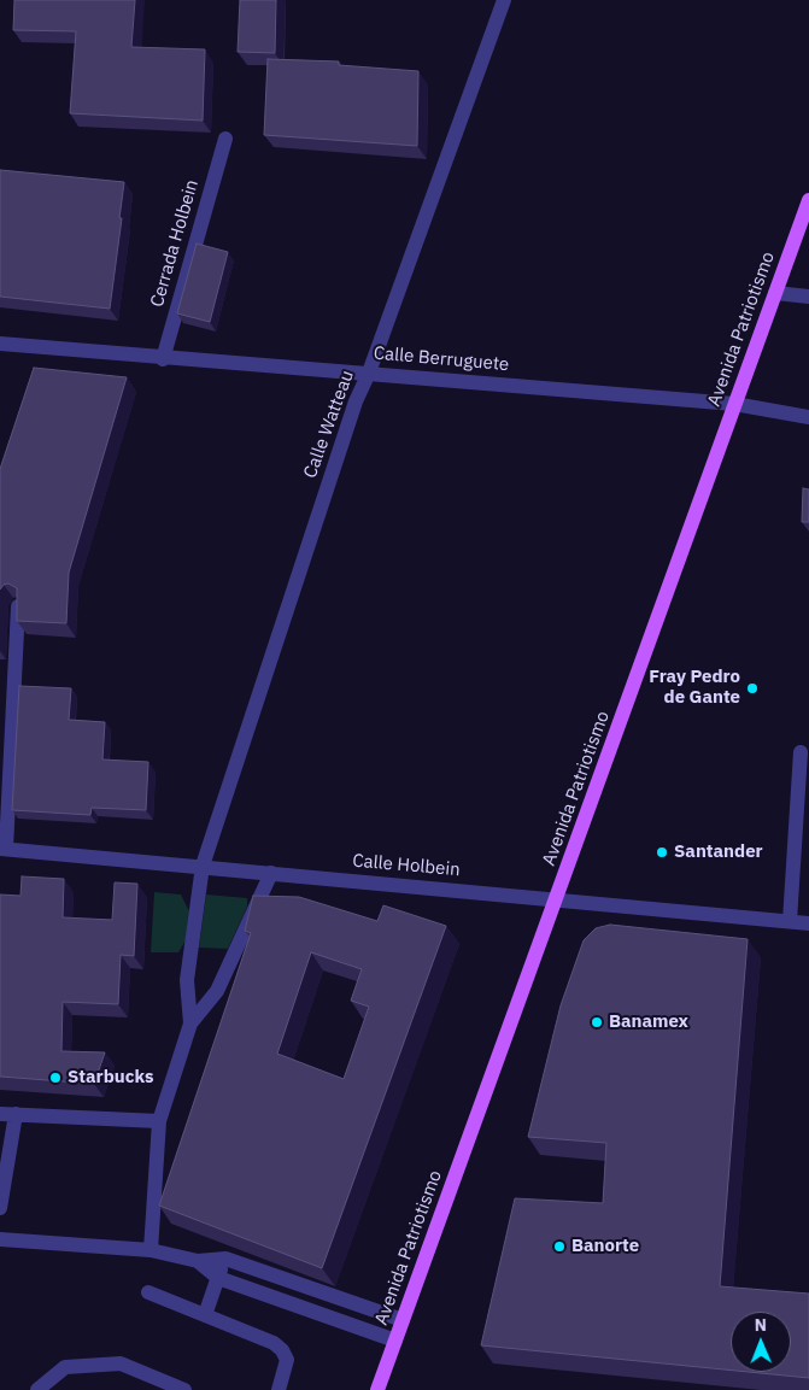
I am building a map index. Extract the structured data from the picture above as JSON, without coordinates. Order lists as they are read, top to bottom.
{
  "streets": {
    "main road": ["Avenida Patriotismo"],
    "street": [
      "Cerrada Holbein",
      "Calle Berruguete",
      "Calle Watteau",
      "Calle Holbein"
    ]
  },
  "crossings": [
    ["Cerrada Holbein", "Calle Berruguete"],
    ["Avenida Patriotismo", "Calle Berruguete"],
    ["Avenida Patriotismo", "Calle Holbein"],
    ["Calle Berruguete", "Calle Watteau"],
    ["Calle Watteau", "Calle Holbein"]
  ],
  "places": [
    "Fray Pedro de Gante",
    "Santander",
    "Banamex",
    "Starbucks",
    "Banorte"
  ],
  "north": "top"
}
